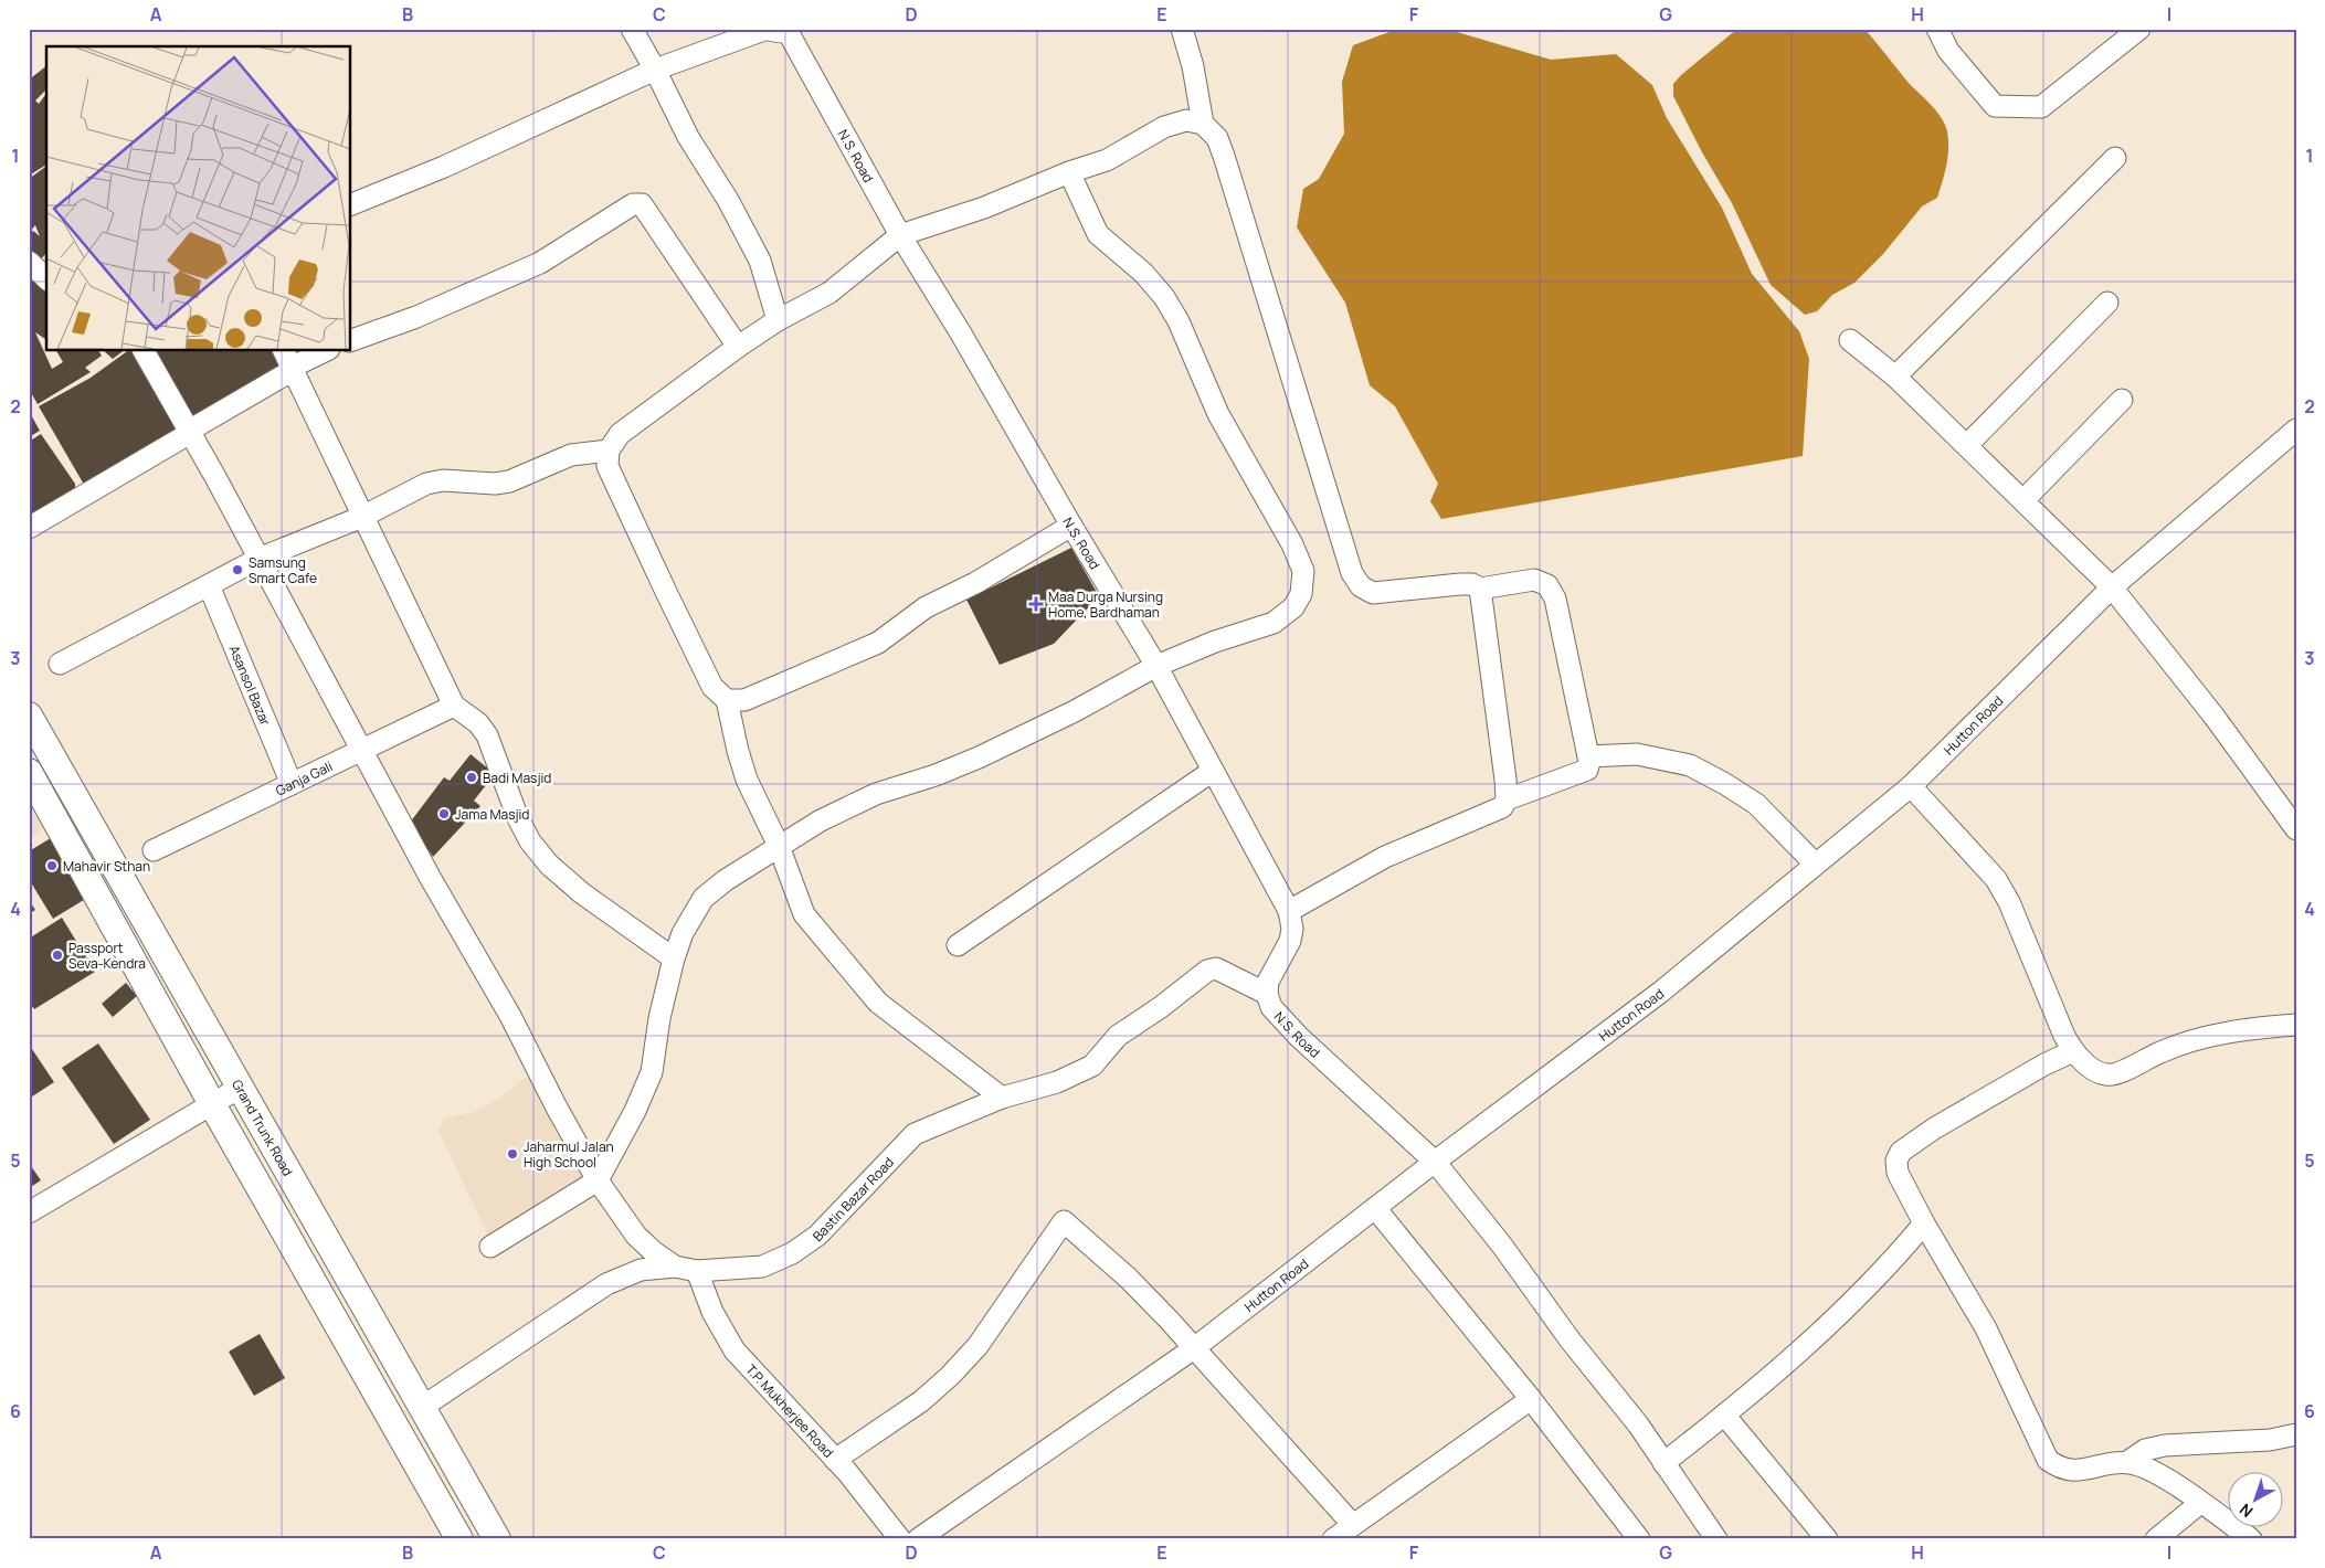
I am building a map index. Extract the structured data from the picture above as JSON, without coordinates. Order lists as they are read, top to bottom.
{
  "streets": {
    "main road": ["Grand Trunk Road"],
    "street": [
      "N.S. Road",
      "Asansol Bazar",
      "Hutton Road",
      "Ganja Gali",
      "Bastin Bazar Road",
      "T.P. Mukherjee Road"
    ]
  },
  "crossings": [
    ["N.S. Road", "Hutton Road"],
    ["N.S. Road", "Bastin Bazar Road"],
    ["Asansol Bazar", "Ganja Gali"],
    ["Grand Trunk Road", "Bastin Bazar Road"],
    ["Bastin Bazar Road", "T.P. Mukherjee Road"]
  ],
  "places": {
    "other": [
      "Samsung Smart Cafe",
      "Badi Masjid",
      "Jama Masjid",
      "Mahavir Sthan",
      "Passport Seva-Kendra",
      "Jaharmul Jalan High School"
    ],
    "health": ["Maa Durga Nursing Home, Bardhaman"]
  },
  "north": "bottom left",
  "grid": {
    "columns": [
      "A",
      "B",
      "C",
      "D",
      "E",
      "F",
      "G",
      "H",
      "I"
    ],
    "rows": [
      "1",
      "2",
      "3",
      "4",
      "5",
      "6"
    ]
  }
}
